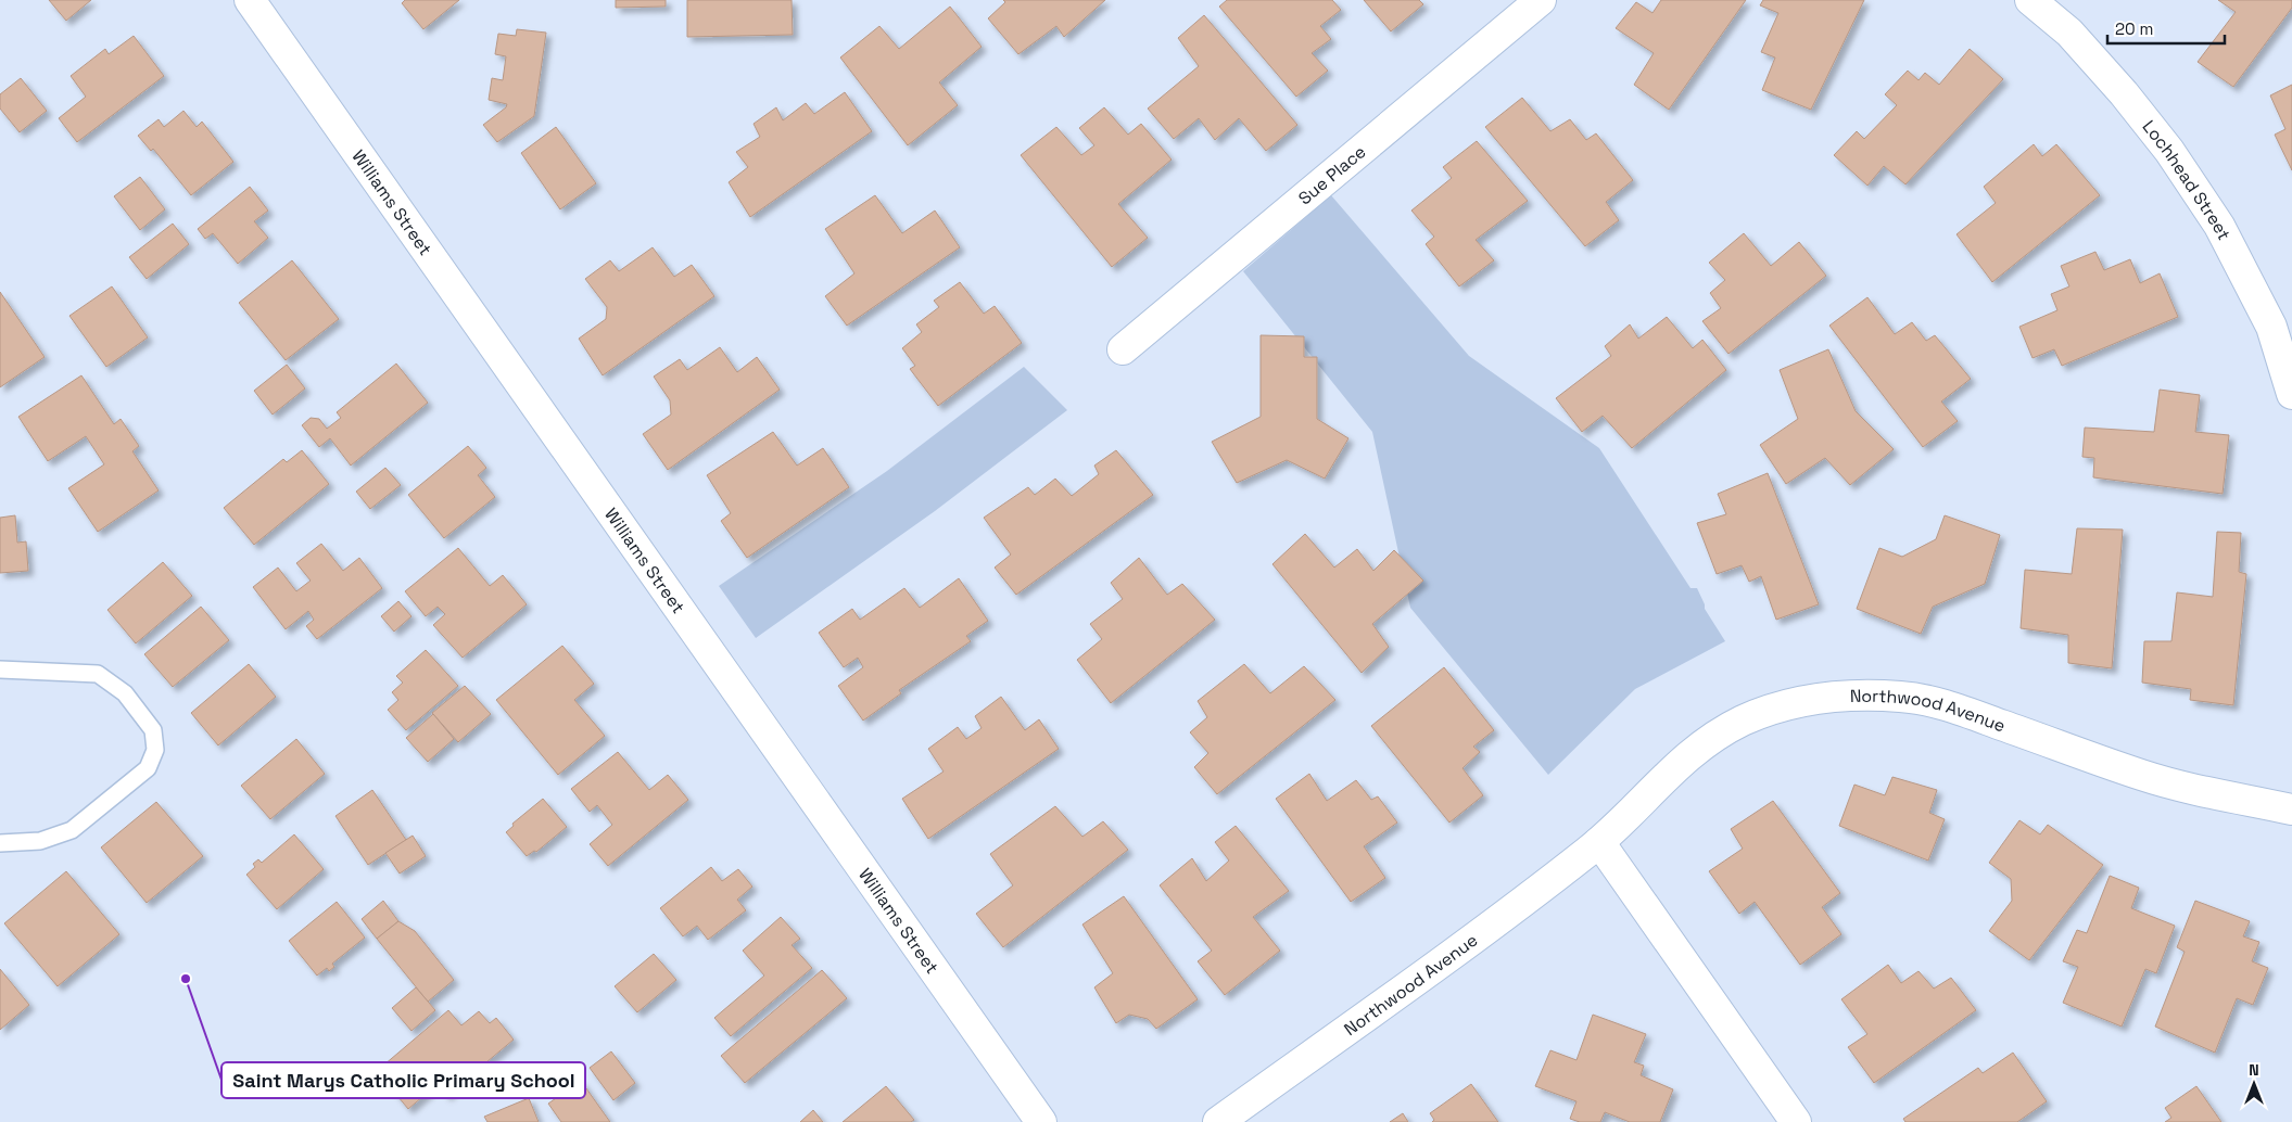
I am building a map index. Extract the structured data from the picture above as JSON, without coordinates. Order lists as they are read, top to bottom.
{
  "streets": {
    "street": [
      "Sue Place",
      "Lochhead Street",
      "Williams Street",
      "Northwood Avenue"
    ]
  },
  "places": ["Saint Marys Catholic Primary School"],
  "scale_bar": "20 m",
  "north": "top"
}
